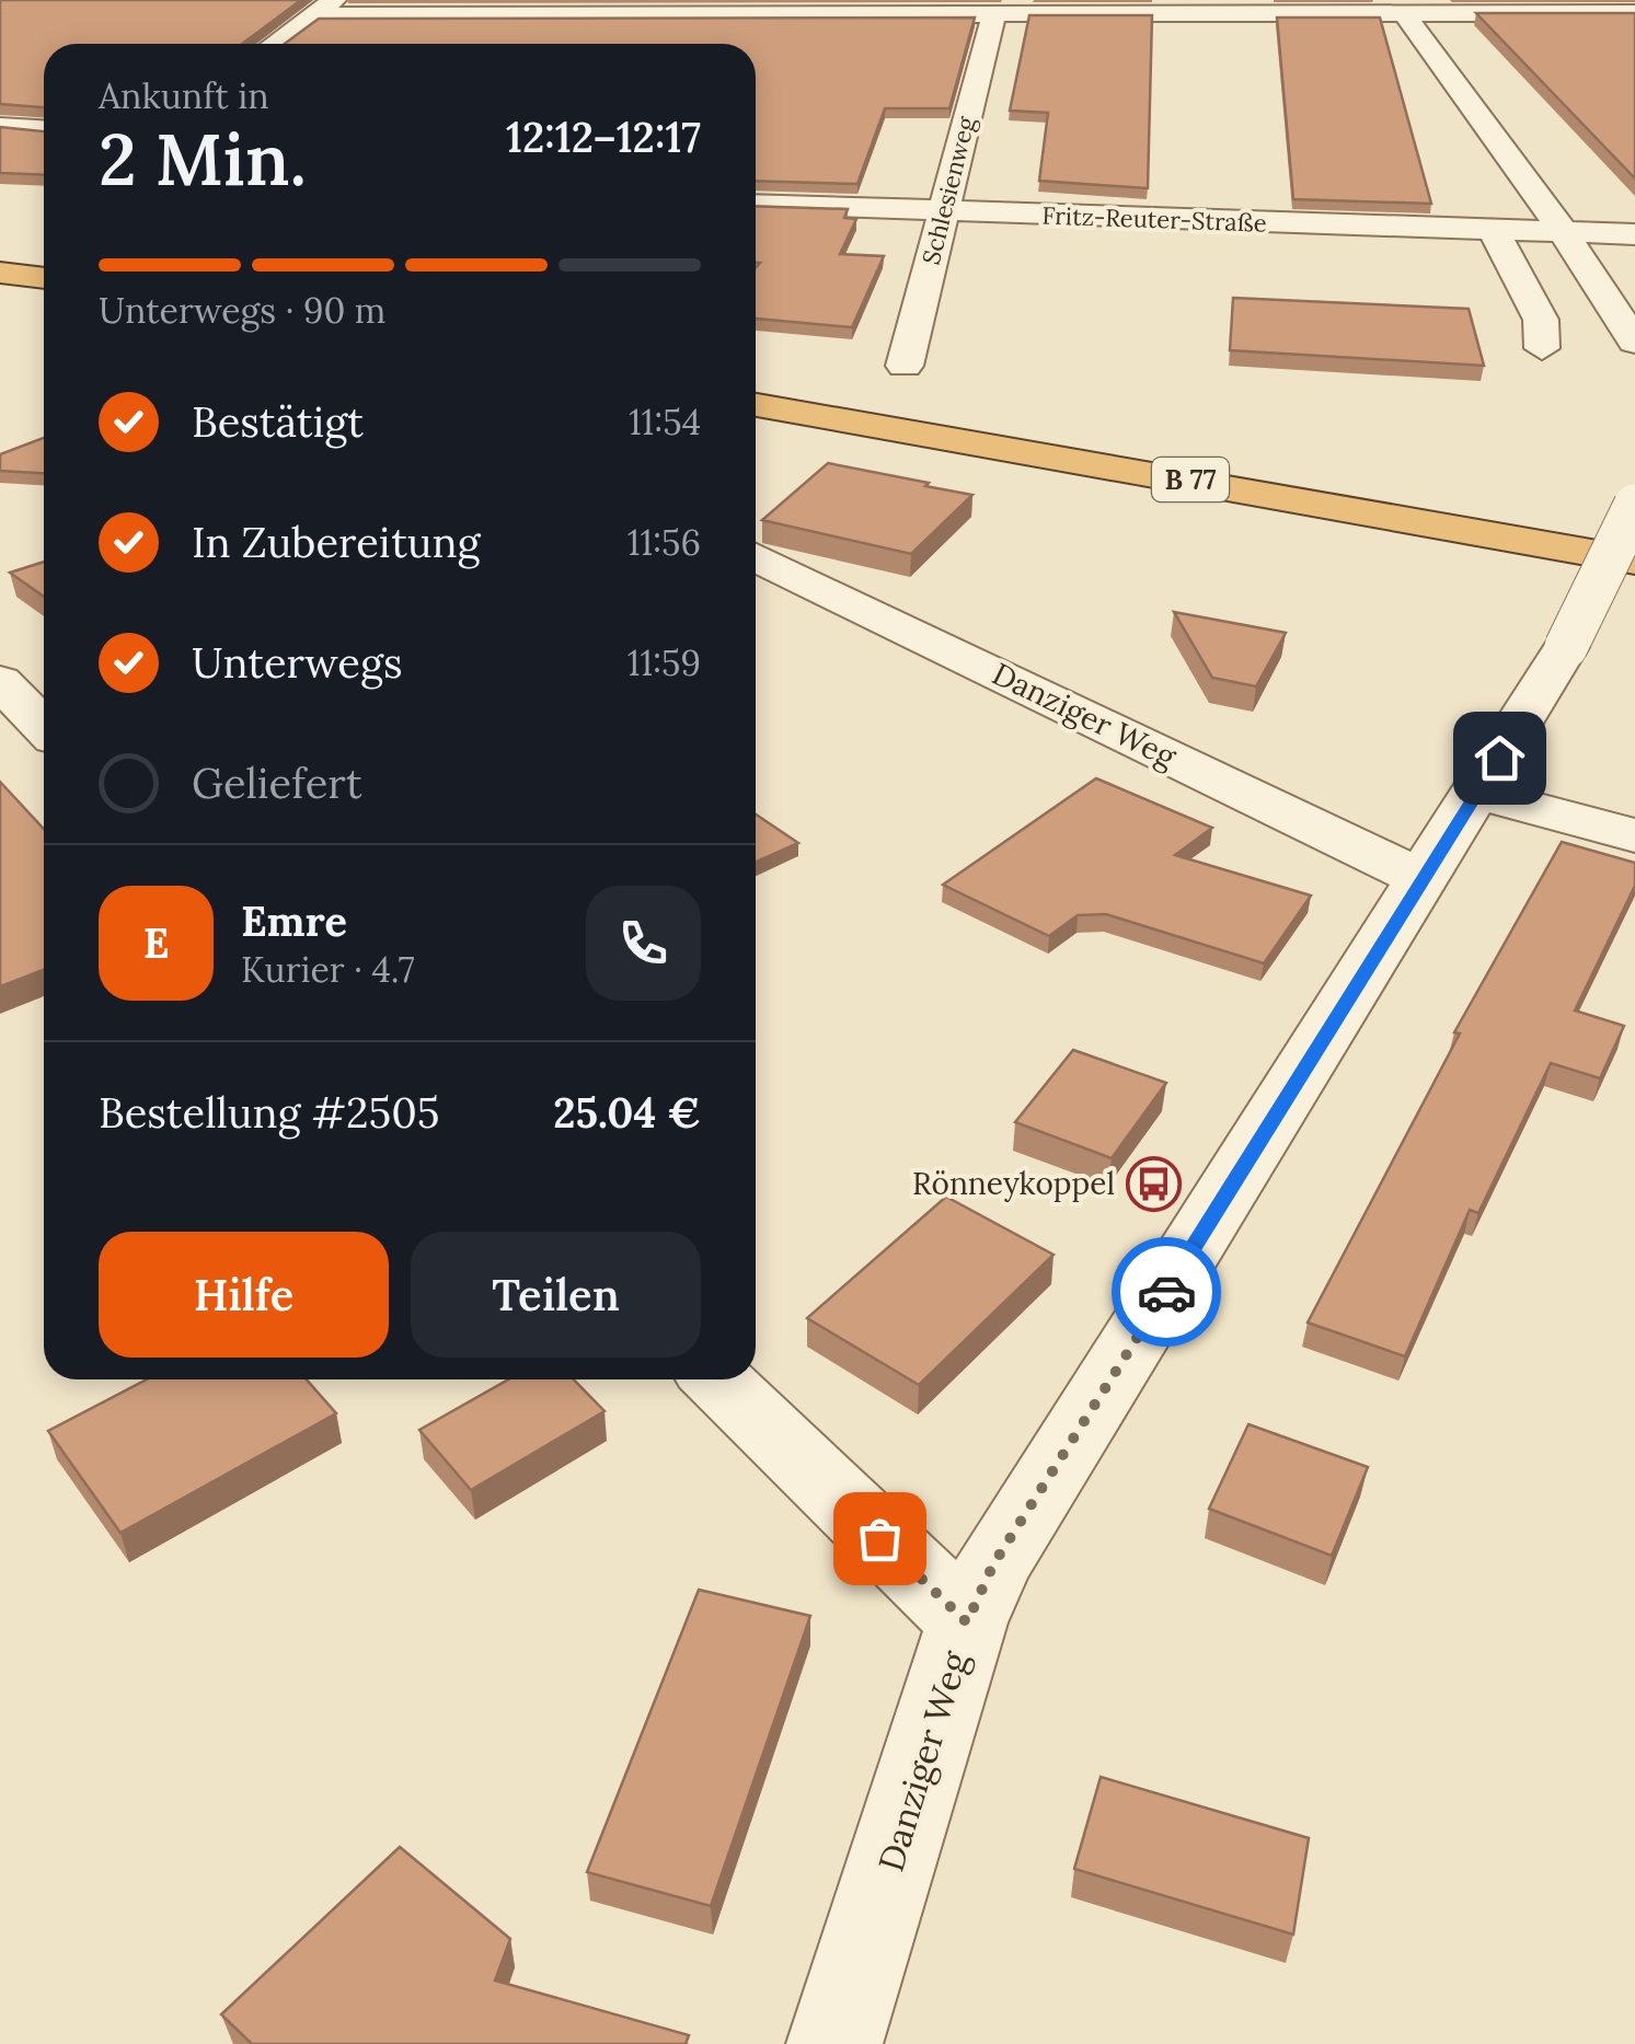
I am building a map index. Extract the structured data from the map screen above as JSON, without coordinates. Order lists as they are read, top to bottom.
{
  "streets": {
    "highway": ["B 77"],
    "street": ["Schlesienweg", "Fritz-Reuter-Straße", "Danziger Weg"]
  },
  "crossings": [
    ["Schlesienweg", "Fritz-Reuter-Straße"]
  ],
  "places": {
    "bus stop": ["Rönneykoppel"]
  },
  "page": {
    "heading": ["2 Min.", "Ankunft in", "12:12–12:17"],
    "panel": [
      "Emre",
      "Kurier · 4.7",
      "Bestellung #2505",
      "25.04 €"
    ],
    "bar": "Unterwegs · 90 m",
    "list": [
      ["Bestätigt", "11:54"],
      ["In Zubereitung", "11:56"],
      ["Unterwegs", "11:59"],
      "Geliefert"
    ],
    "round": "E",
    "buttons": ["Hilfe", "Teilen"]
  }
}
